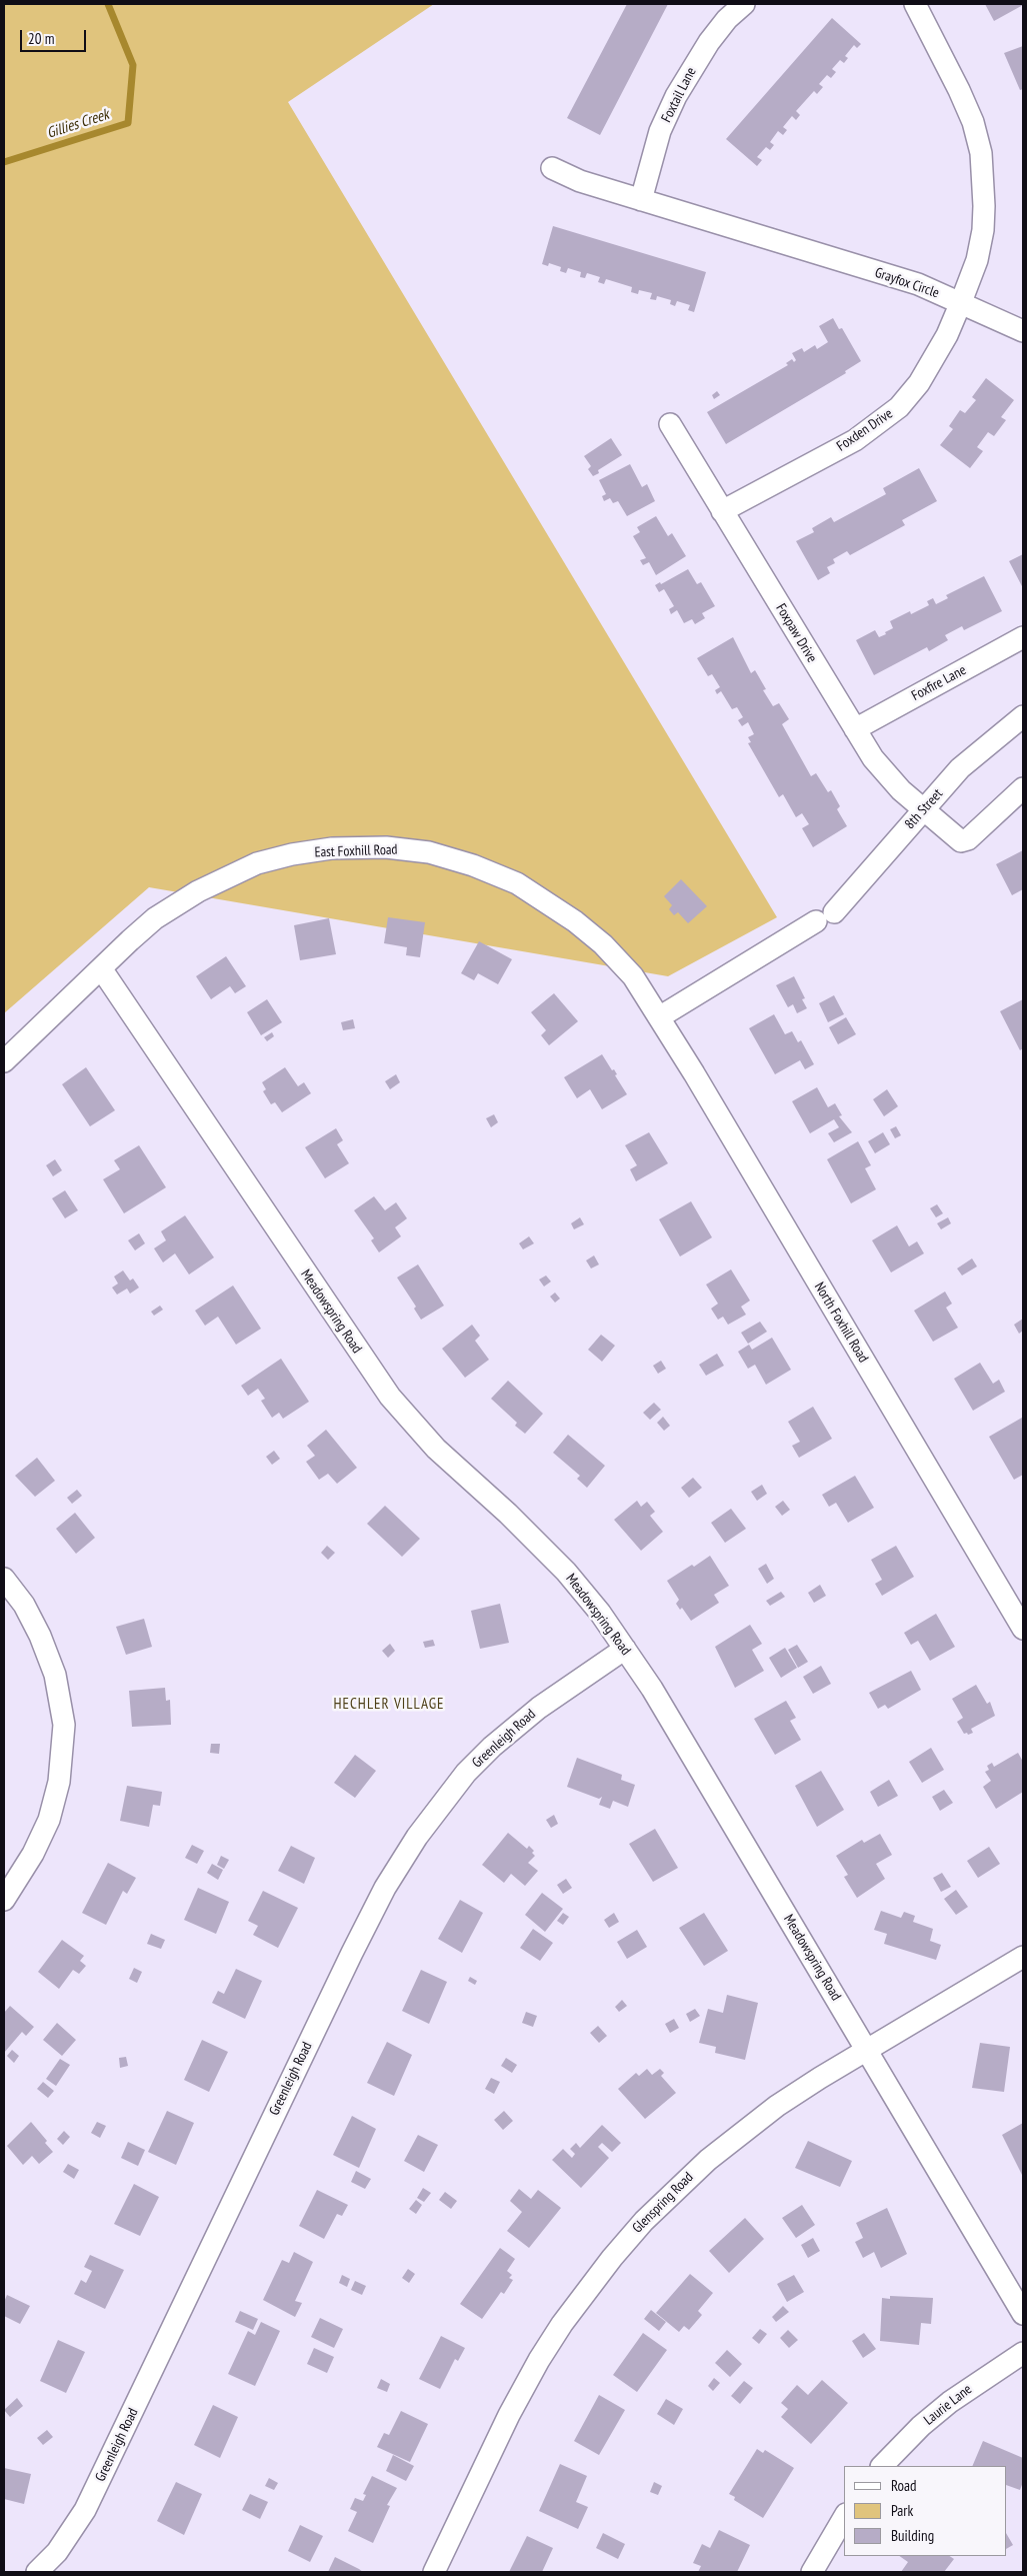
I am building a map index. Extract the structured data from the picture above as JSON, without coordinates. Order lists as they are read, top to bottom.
{
  "streets": {
    "street": [
      "Foxtail Lane",
      "Grayfox Circle",
      "Foxden Drive",
      "Foxpaw Drive",
      "Foxfire Lane",
      "8th Street",
      "East Foxhill Road",
      "Meadowspring Road",
      "North Foxhill Road",
      "Greenleigh Road",
      "Glenspring Road",
      "Laurie Lane"
    ]
  },
  "crossings": [
    ["Foxtail Lane", "Grayfox Circle"],
    ["Grayfox Circle", "Foxden Drive"],
    ["Foxden Drive", "Foxpaw Drive"],
    ["Foxpaw Drive", "Foxfire Lane"],
    ["Foxpaw Drive", "8th Street"],
    ["8th Street", "East Foxhill Road"],
    ["8th Street", "North Foxhill Road"],
    ["East Foxhill Road", "Meadowspring Road"],
    ["East Foxhill Road", "North Foxhill Road"],
    ["Meadowspring Road", "Greenleigh Road"],
    ["Meadowspring Road", "Glenspring Road"]
  ],
  "districts": ["HECHLER VILLAGE"],
  "water": ["Gillies Creek"],
  "legend": ["Road", "Park", "Building"],
  "scale_bar": "20 m"
}
